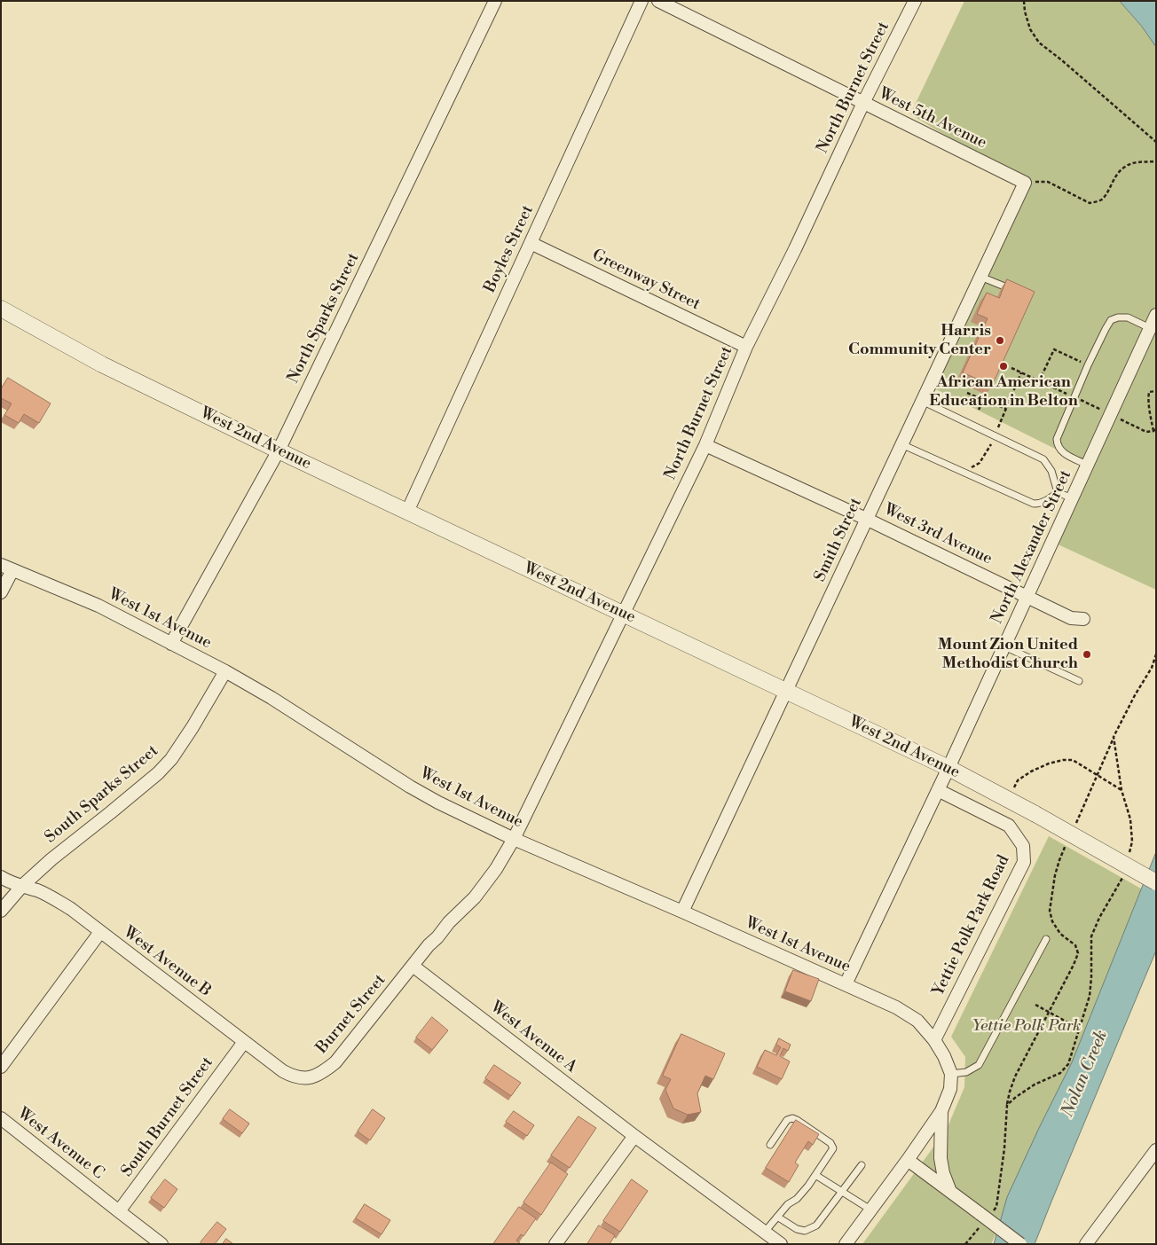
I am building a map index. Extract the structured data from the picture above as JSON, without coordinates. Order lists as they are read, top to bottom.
{
  "streets": {
    "street": [
      "North Burnet Street",
      "West 5th Avenue",
      "Boyles Street",
      "Greenway Street",
      "North Sparks Street",
      "West 2nd Avenue",
      "West 3rd Avenue",
      "Smith Street",
      "North Alexander Street",
      "West 1st Avenue",
      "South Sparks Street",
      "Yettie Polk Park Road",
      "West Avenue B",
      "Burnet Street",
      "West Avenue A",
      "South Burnet Street",
      "West Avenue C"
    ]
  },
  "crossings": [
    ["North Burnet Street", "West 5th Avenue"],
    ["North Burnet Street", "Greenway Street"],
    ["North Burnet Street", "West 2nd Avenue"],
    ["North Burnet Street", "West 3rd Avenue"],
    ["North Burnet Street", "West 1st Avenue"],
    ["West 5th Avenue", "Smith Street"],
    ["Boyles Street", "Greenway Street"],
    ["Boyles Street", "West 2nd Avenue"],
    ["North Sparks Street", "West 2nd Avenue"],
    ["North Sparks Street", "West 1st Avenue"],
    ["West 2nd Avenue", "Smith Street"],
    ["West 2nd Avenue", "North Alexander Street"],
    ["West 3rd Avenue", "Smith Street"],
    ["West 3rd Avenue", "North Alexander Street"],
    ["Smith Street", "West 1st Avenue"],
    ["North Alexander Street", "West 1st Avenue"],
    ["North Alexander Street", "Yettie Polk Park Road"],
    ["West 1st Avenue", "South Sparks Street"],
    ["West 1st Avenue", "Yettie Polk Park Road"],
    ["South Sparks Street", "West Avenue B"],
    ["West Avenue B", "Burnet Street"],
    ["West Avenue B", "South Burnet Street"],
    ["Burnet Street", "West Avenue A"],
    ["South Burnet Street", "West Avenue C"]
  ],
  "water": ["Nolan Creek"],
  "parks": ["Yettie Polk Park"],
  "places": ["Harris Community Center", "African American Education in Belton", "Mount Zion United Methodist Church"]
}
